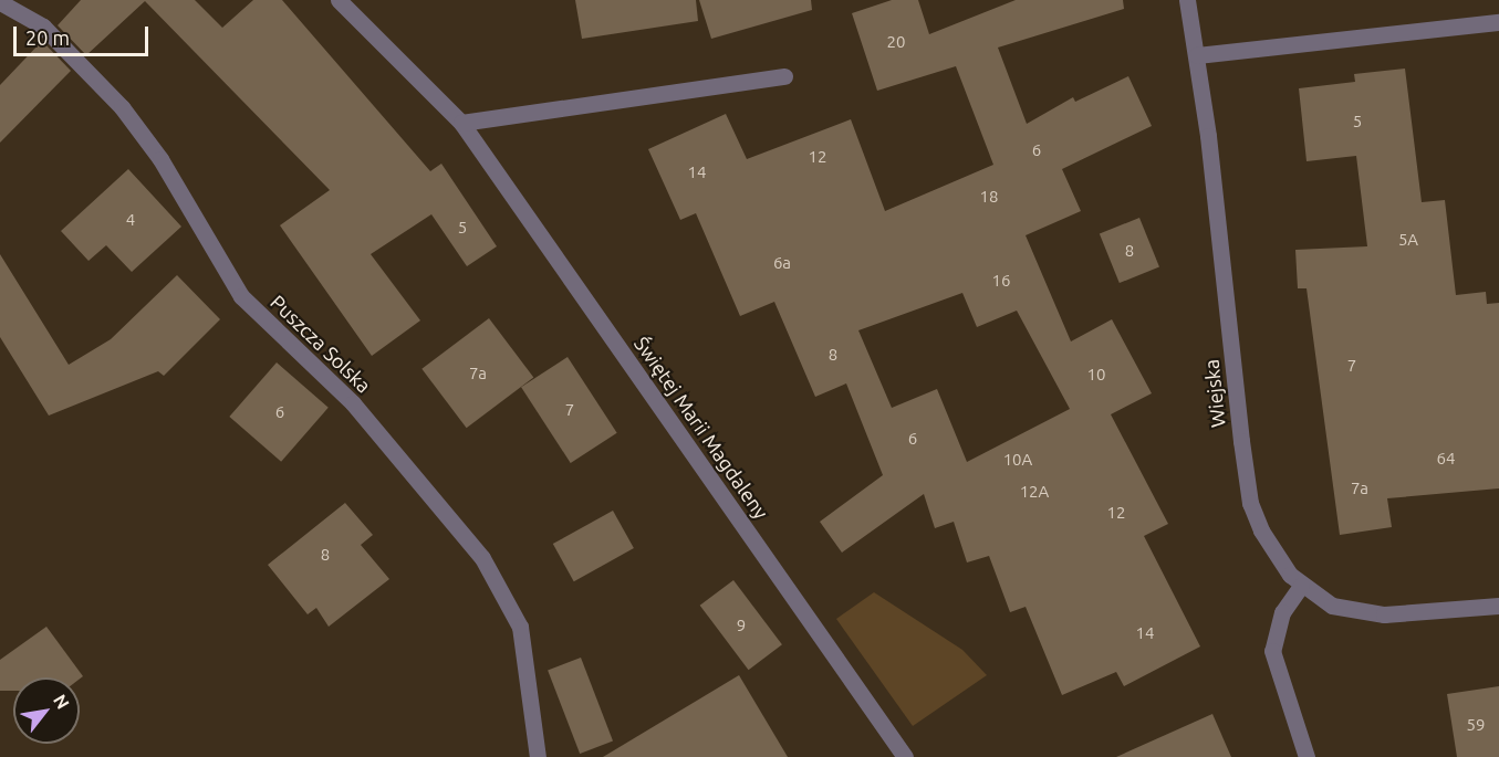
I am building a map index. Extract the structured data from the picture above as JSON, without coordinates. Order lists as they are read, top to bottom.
{
  "streets": {
    "street": ["Puszcza Solska", "Wiejska", "Świętej Marii Magdaleny"]
  },
  "house_numbers": [
    "20",
    "5",
    "6",
    "12",
    "14",
    "18",
    "4",
    "5",
    "5A",
    "8",
    "6a",
    "16",
    "8",
    "7",
    "7a",
    "10",
    "7",
    "6",
    "6",
    "64",
    "10A",
    "7a",
    "12A",
    "12",
    "8",
    "9",
    "14",
    "59"
  ],
  "scale_bar": "20 m",
  "north": "top right"
}
